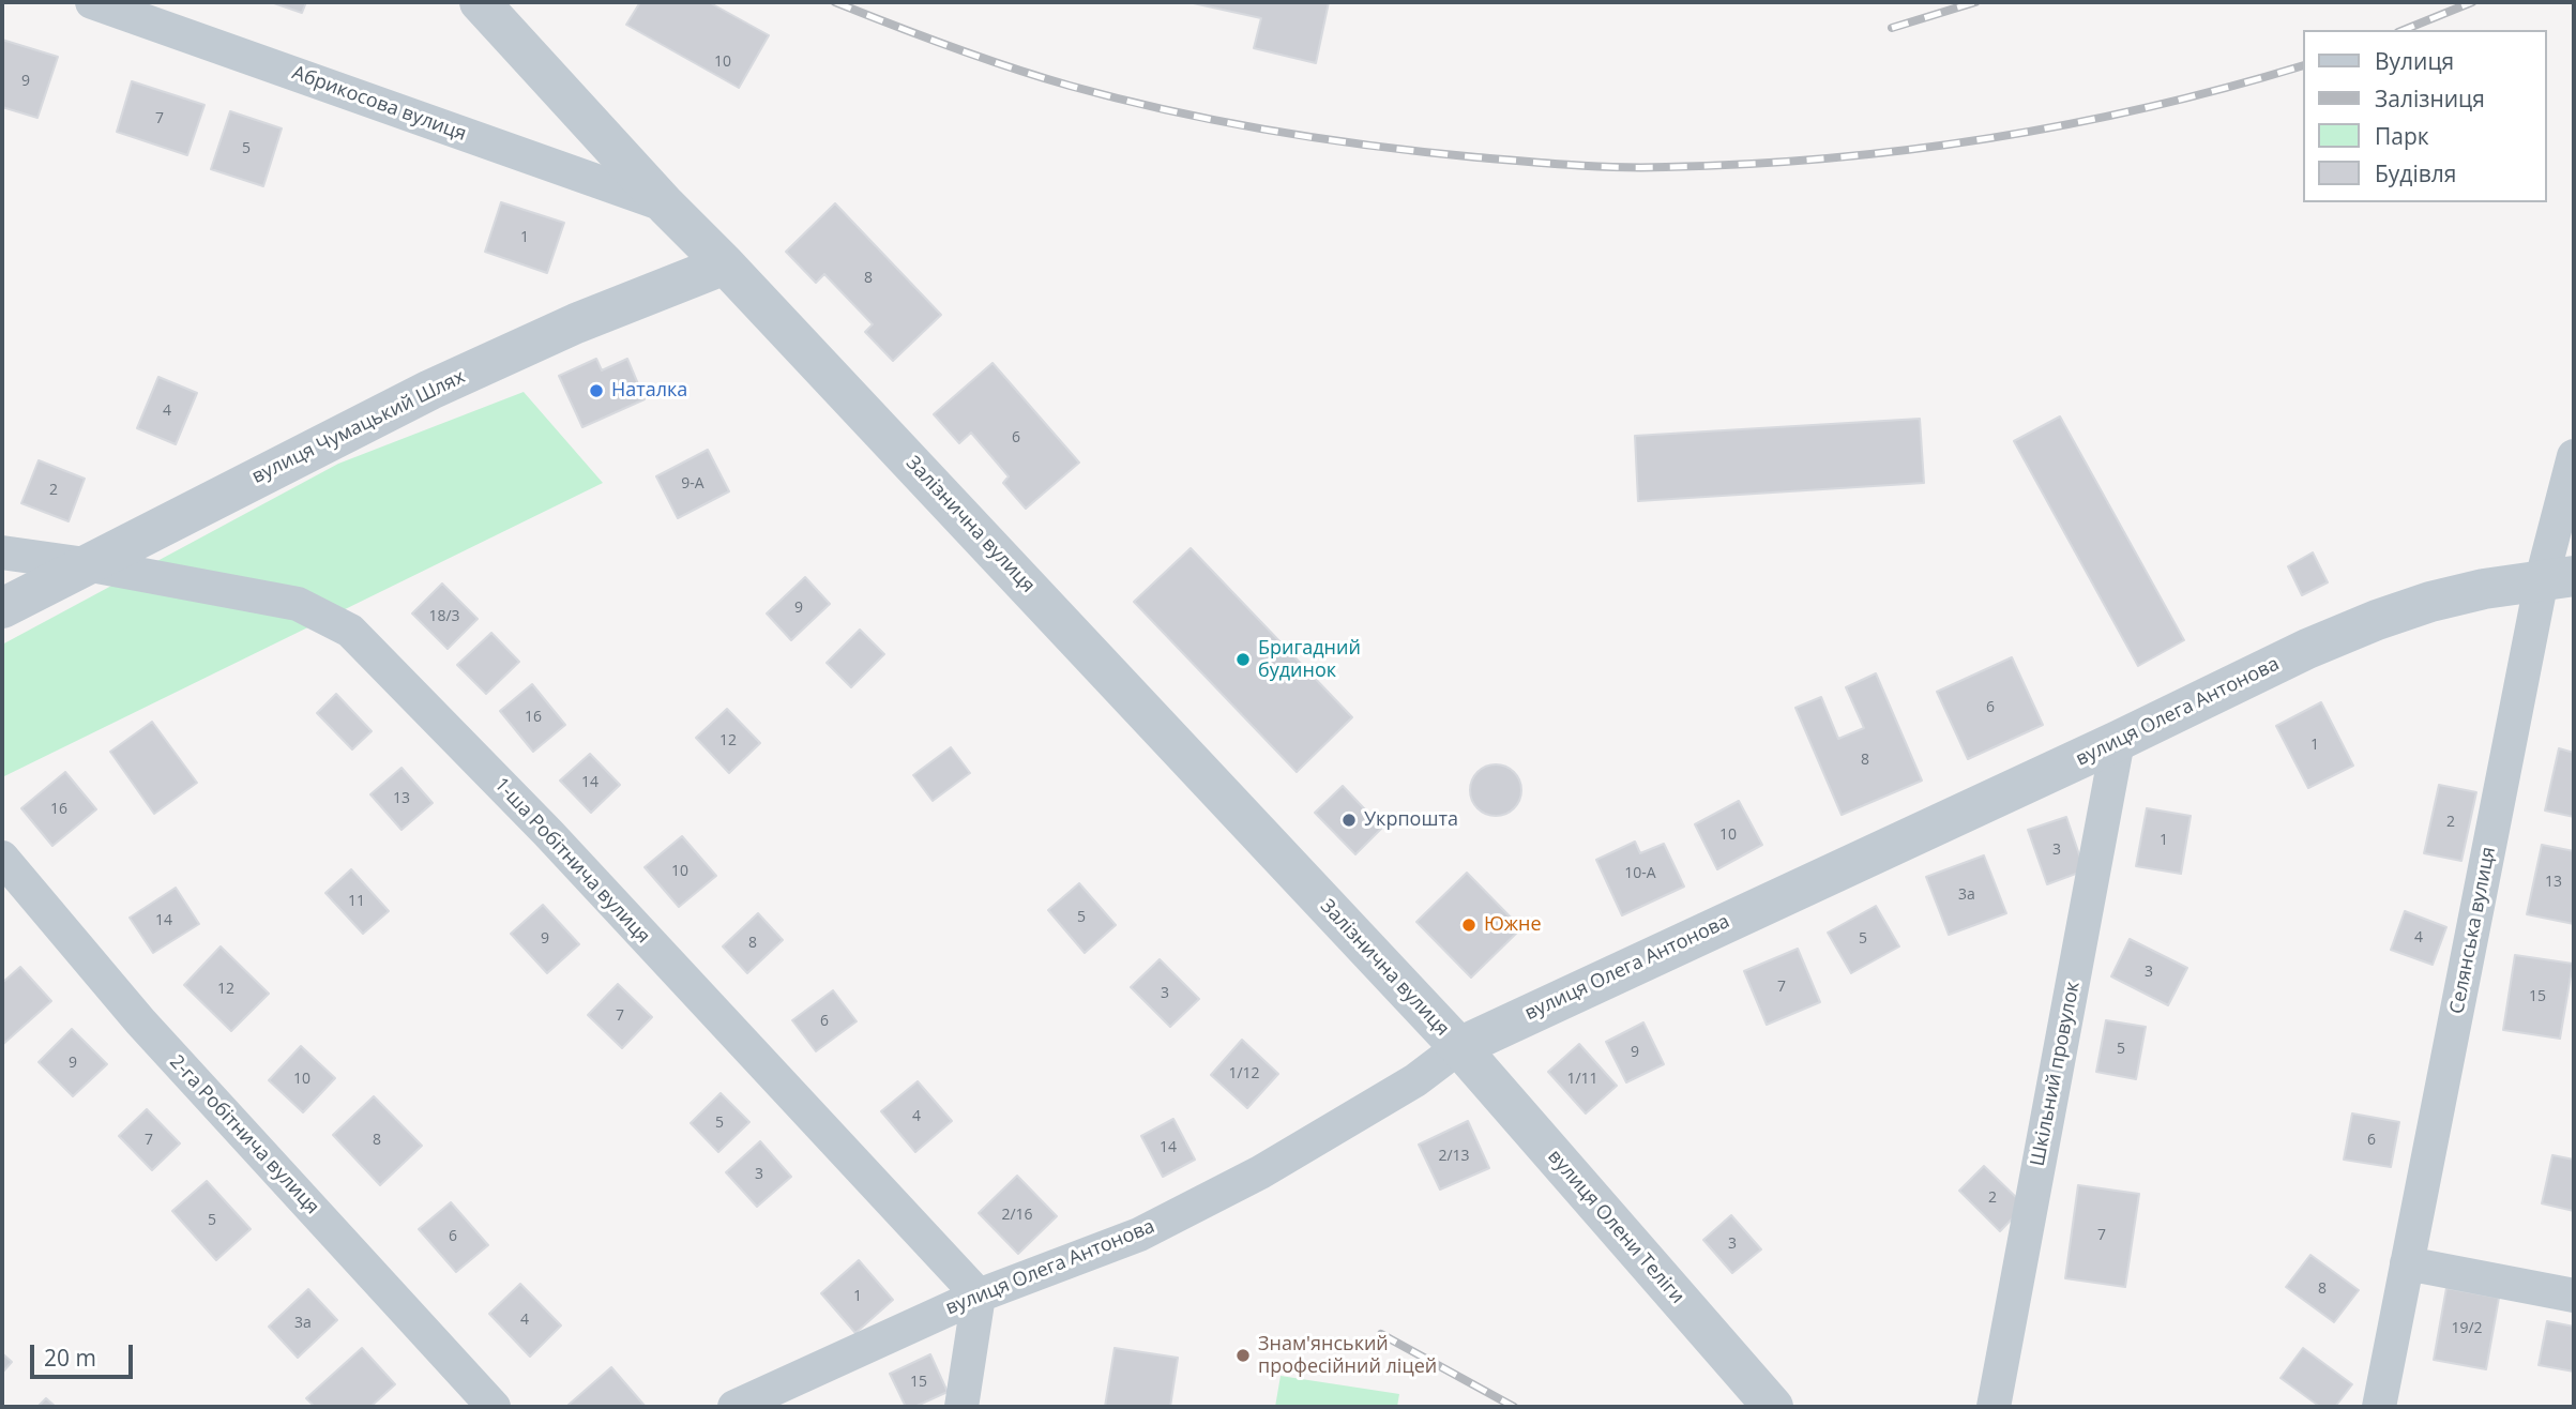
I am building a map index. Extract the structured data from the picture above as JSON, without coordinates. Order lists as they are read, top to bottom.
{
  "streets": {
    "street": [
      "Абрикосова вулиця",
      "вулиця Чумацький Шлях",
      "Залізнична вулиця",
      "вулиця Олега Антонова",
      "1-ша Робітнича вулиця",
      "Селянська вулиця",
      "Шкільний провулок",
      "2-га Робітнича вулиця",
      "вулиця Олени Теліги"
    ]
  },
  "crossings": [
    ["Абрикосова вулиця", "Залізнична вулиця"],
    ["вулиця Чумацький Шлях", "Залізнична вулиця"],
    ["вулиця Чумацький Шлях", "1-ша Робітнича вулиця"],
    ["Залізнична вулиця", "вулиця Олега Антонова"],
    ["Залізнична вулиця", "вулиця Олени Теліги"],
    ["вулиця Олега Антонова", "1-ша Робітнича вулиця"],
    ["вулиця Олега Антонова", "Селянська вулиця"],
    ["вулиця Олега Антонова", "Шкільний провулок"],
    ["вулиця Олега Антонова", "вулиця Олени Теліги"]
  ],
  "places": [
    "Наталка",
    "Бригадний будинок",
    "Укрпошта",
    "Южне",
    "Знам'янський професійний ліцей"
  ],
  "house_numbers": [
    "10",
    "9",
    "7",
    "5",
    "1",
    "8",
    "4",
    "6",
    "9-А",
    "2",
    "9",
    "18/3",
    "6",
    "16",
    "12",
    "1",
    "8",
    "14",
    "13",
    "16",
    "2",
    "10",
    "1",
    "3",
    "10",
    "10-А",
    "13",
    "3а",
    "11",
    "5",
    "14",
    "4",
    "9",
    "5",
    "8",
    "3",
    "7",
    "12",
    "3",
    "15",
    "7",
    "6",
    "5",
    "9",
    "9",
    "1/12",
    "10",
    "1/11",
    "4",
    "5",
    "7",
    "8",
    "6",
    "14",
    "2/13",
    "3",
    "2",
    "2/16",
    "5",
    "7",
    "6",
    "3",
    "8",
    "1",
    "4",
    "3а",
    "19/2",
    "15"
  ],
  "legend": [
    "Вулиця",
    "Залізниця",
    "Парк",
    "Будівля"
  ],
  "scale_bar": "20 m"
}
